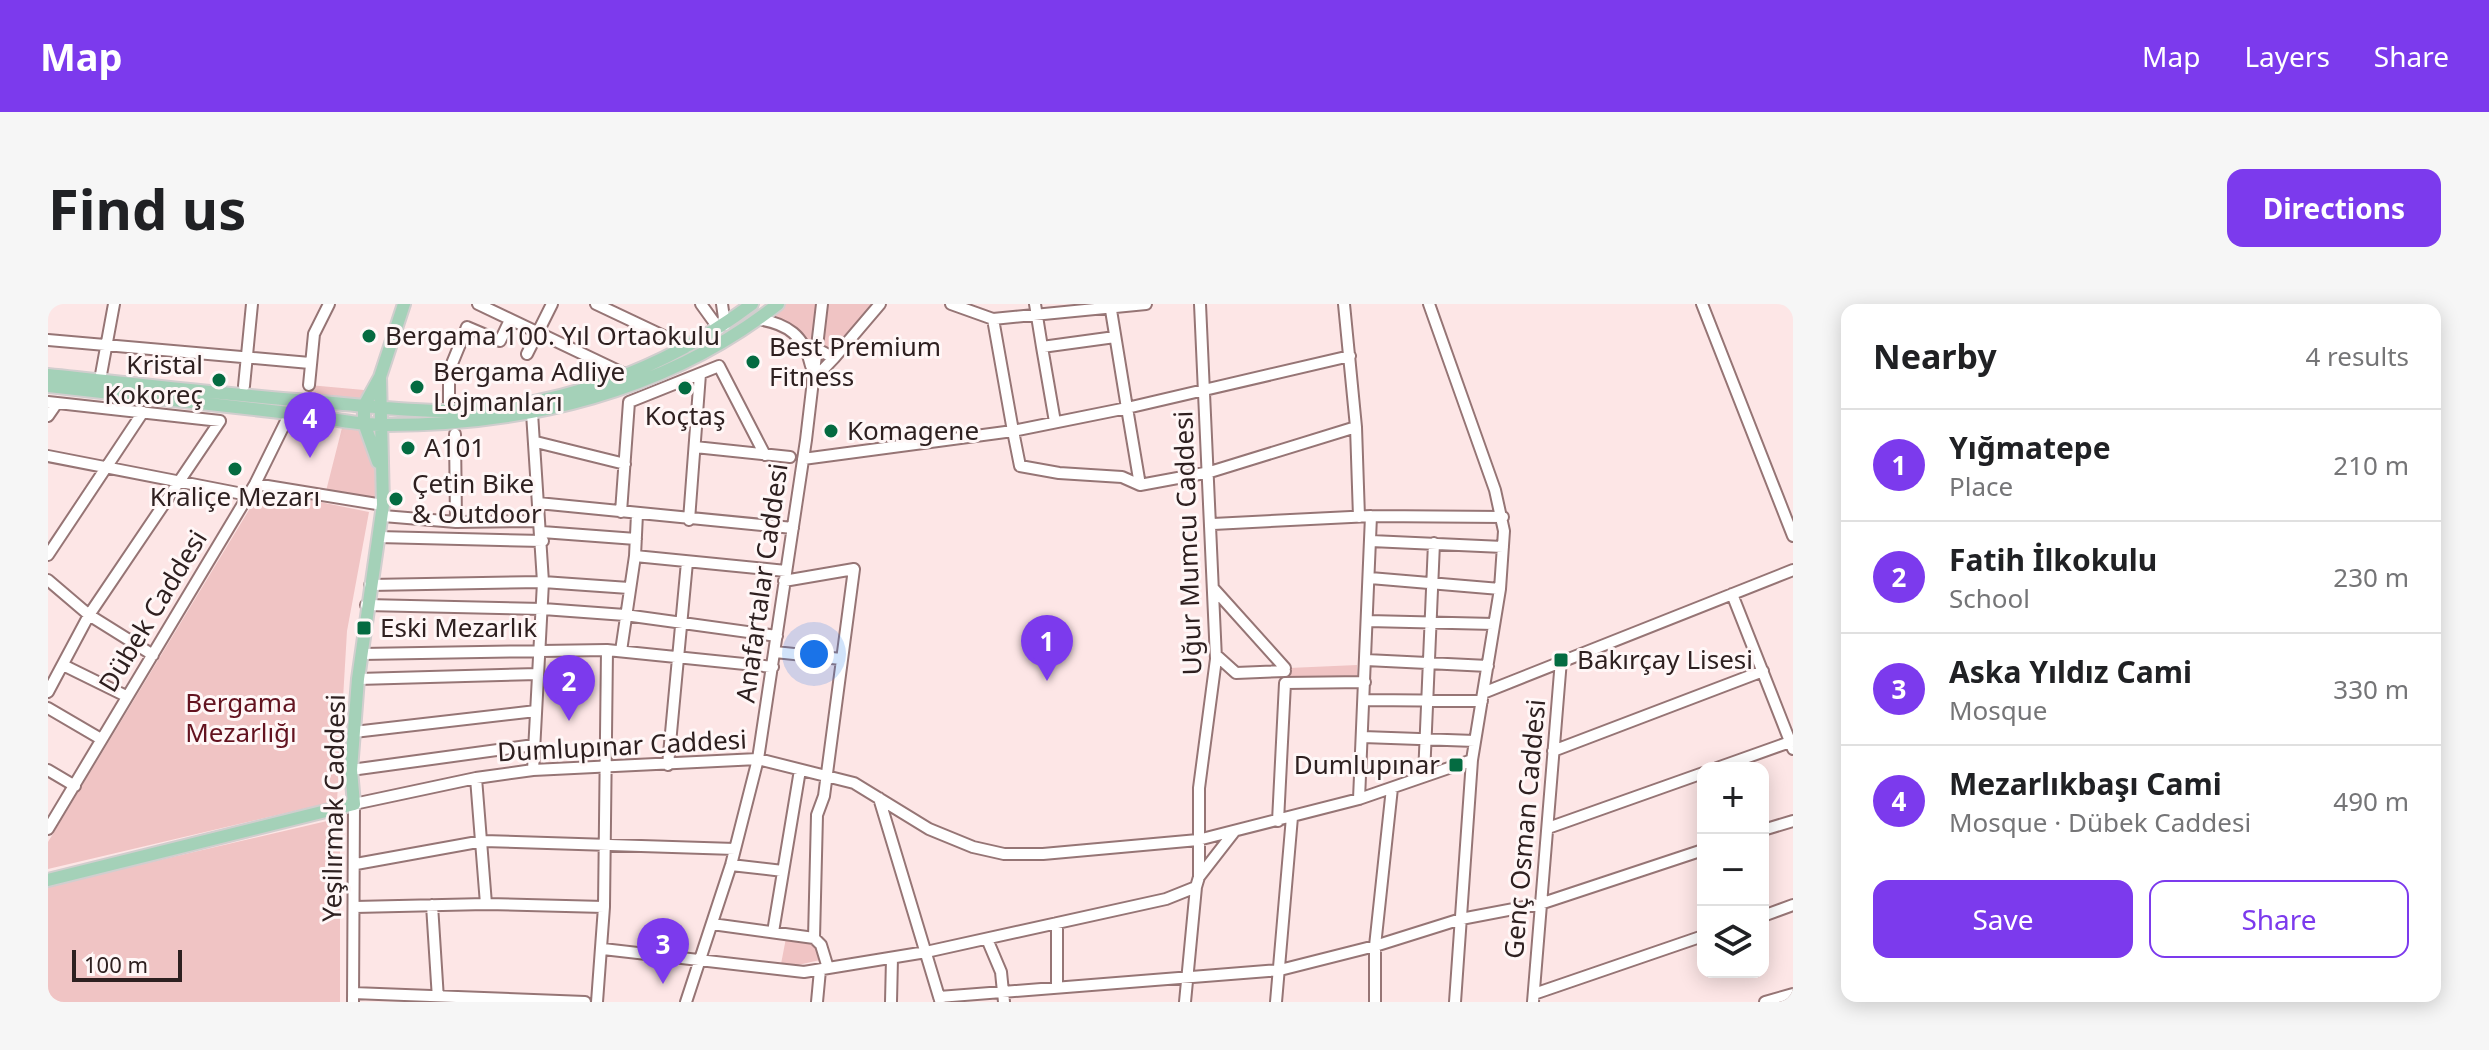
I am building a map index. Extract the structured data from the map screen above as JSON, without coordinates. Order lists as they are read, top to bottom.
{
  "streets": {
    "main road": ["Dumlupınar Caddesi", "Yeşilırmak Caddesi"],
    "street": [
      "Uğur Mumcu Caddesi",
      "Anafartalar Caddesi",
      "Dübek Caddesi",
      "Genç Osman Caddesi"
    ]
  },
  "crossings": [
    ["Uğur Mumcu Caddesi", "Dumlupınar Caddesi"],
    ["Anafartalar Caddesi", "Dumlupınar Caddesi"],
    ["Dumlupınar Caddesi", "Yeşilırmak Caddesi"]
  ],
  "parks": ["Bergama Mezarlığı"],
  "places": {
    "other": [
      "Bergama 100. Yıl Ortaokulu",
      "Best Premium Fitness",
      "Kristal Kokoreç",
      "Bergama Adliye Lojmanları",
      "Koçtaş",
      "Komagene",
      "A101",
      "Kraliçe Mezarı",
      "Çetin Bike & Outdoor"
    ],
    "transit": ["Eski Mezarlık", "Bakırçay Lisesi", "Dumlupınar"]
  },
  "scale_bar": "100 m",
  "page": {
    "header": "Map",
    "nav": ["Map", "Layers", "Share"],
    "buttons": [
      "Directions",
      ["Save", "Share"]
    ],
    "title": "Find us",
    "heading": ["Nearby", "4 results"],
    "pins": [
      "4",
      "1",
      "2",
      "3"
    ],
    "list": [
      {
        "mark": "1",
        "name": "Yığmatepe",
        "note": "Place",
        "value": "210 m"
      },
      {
        "mark": "2",
        "name": "Fatih İlkokulu",
        "note": "School",
        "value": "230 m"
      },
      {
        "mark": "3",
        "name": "Aska Yıldız Cami",
        "note": "Mosque",
        "value": "330 m"
      },
      {
        "mark": "4",
        "name": "Mezarlıkbaşı Cami",
        "note": "Mosque · Dübek Caddesi",
        "value": "490 m"
      }
    ],
    "map_buttons": ["+", "−"],
    "scale": "100 m"
  }
}
